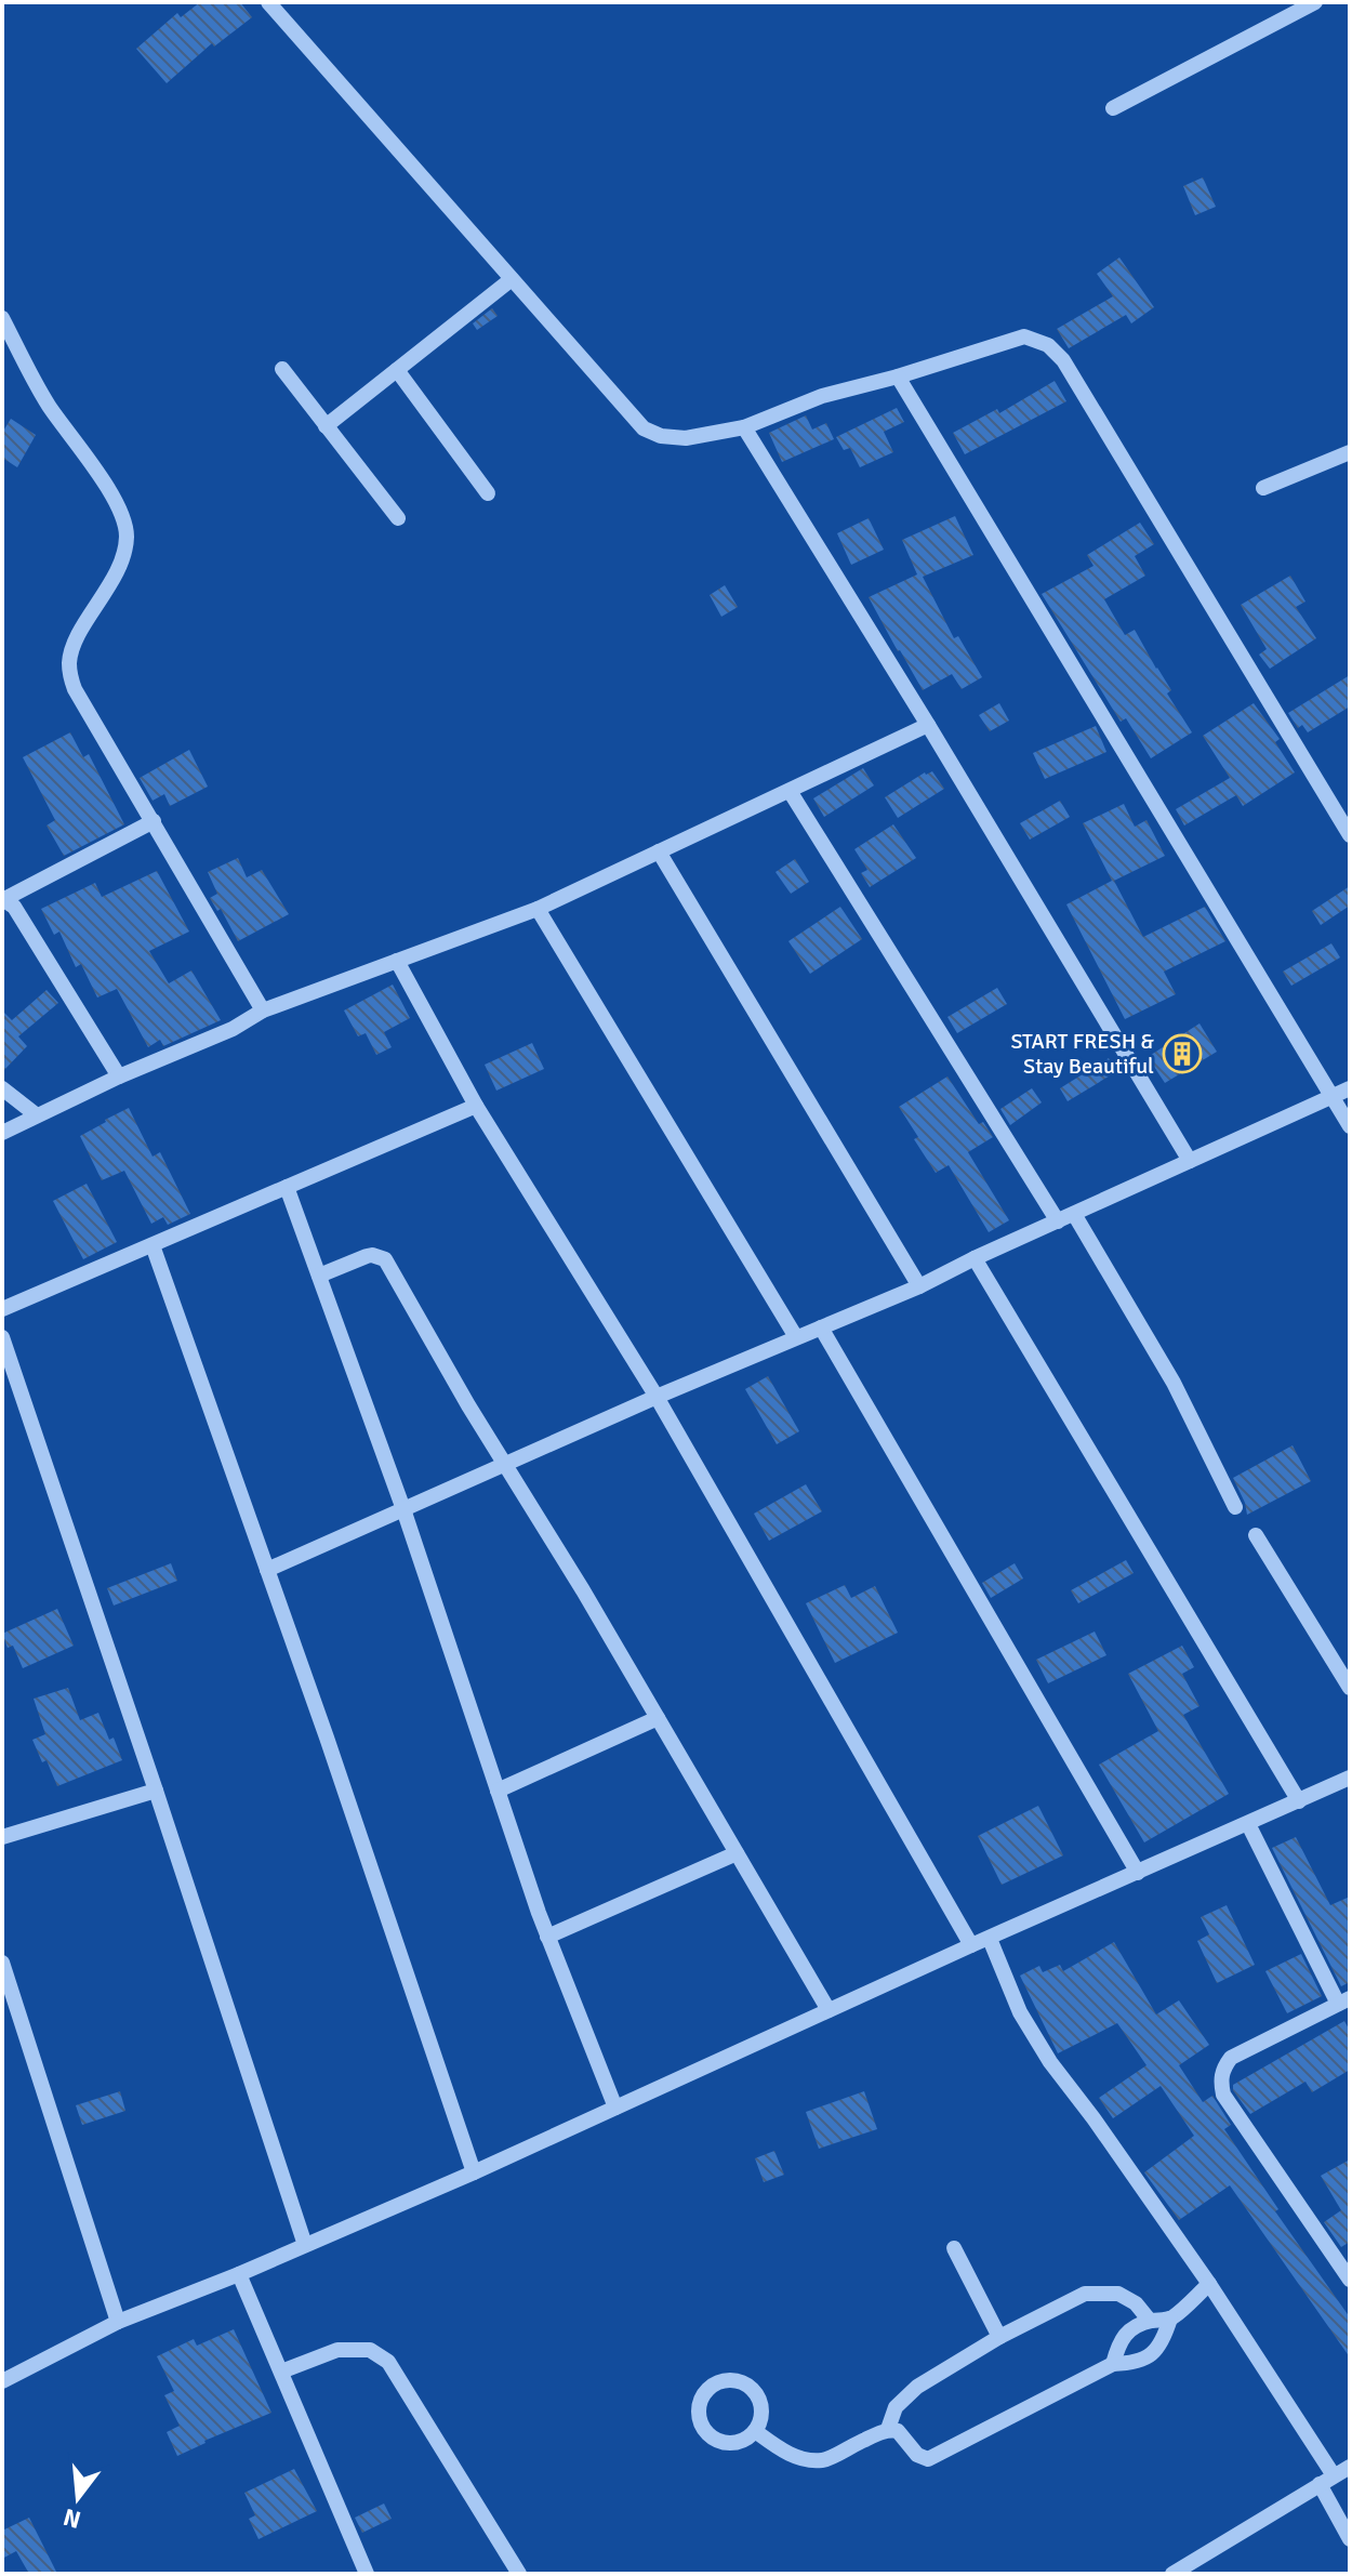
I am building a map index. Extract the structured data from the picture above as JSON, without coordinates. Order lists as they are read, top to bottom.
{
  "places": {
    "building": ["START FRESH & Stay Beautiful"]
  },
  "north": "bottom"
}
